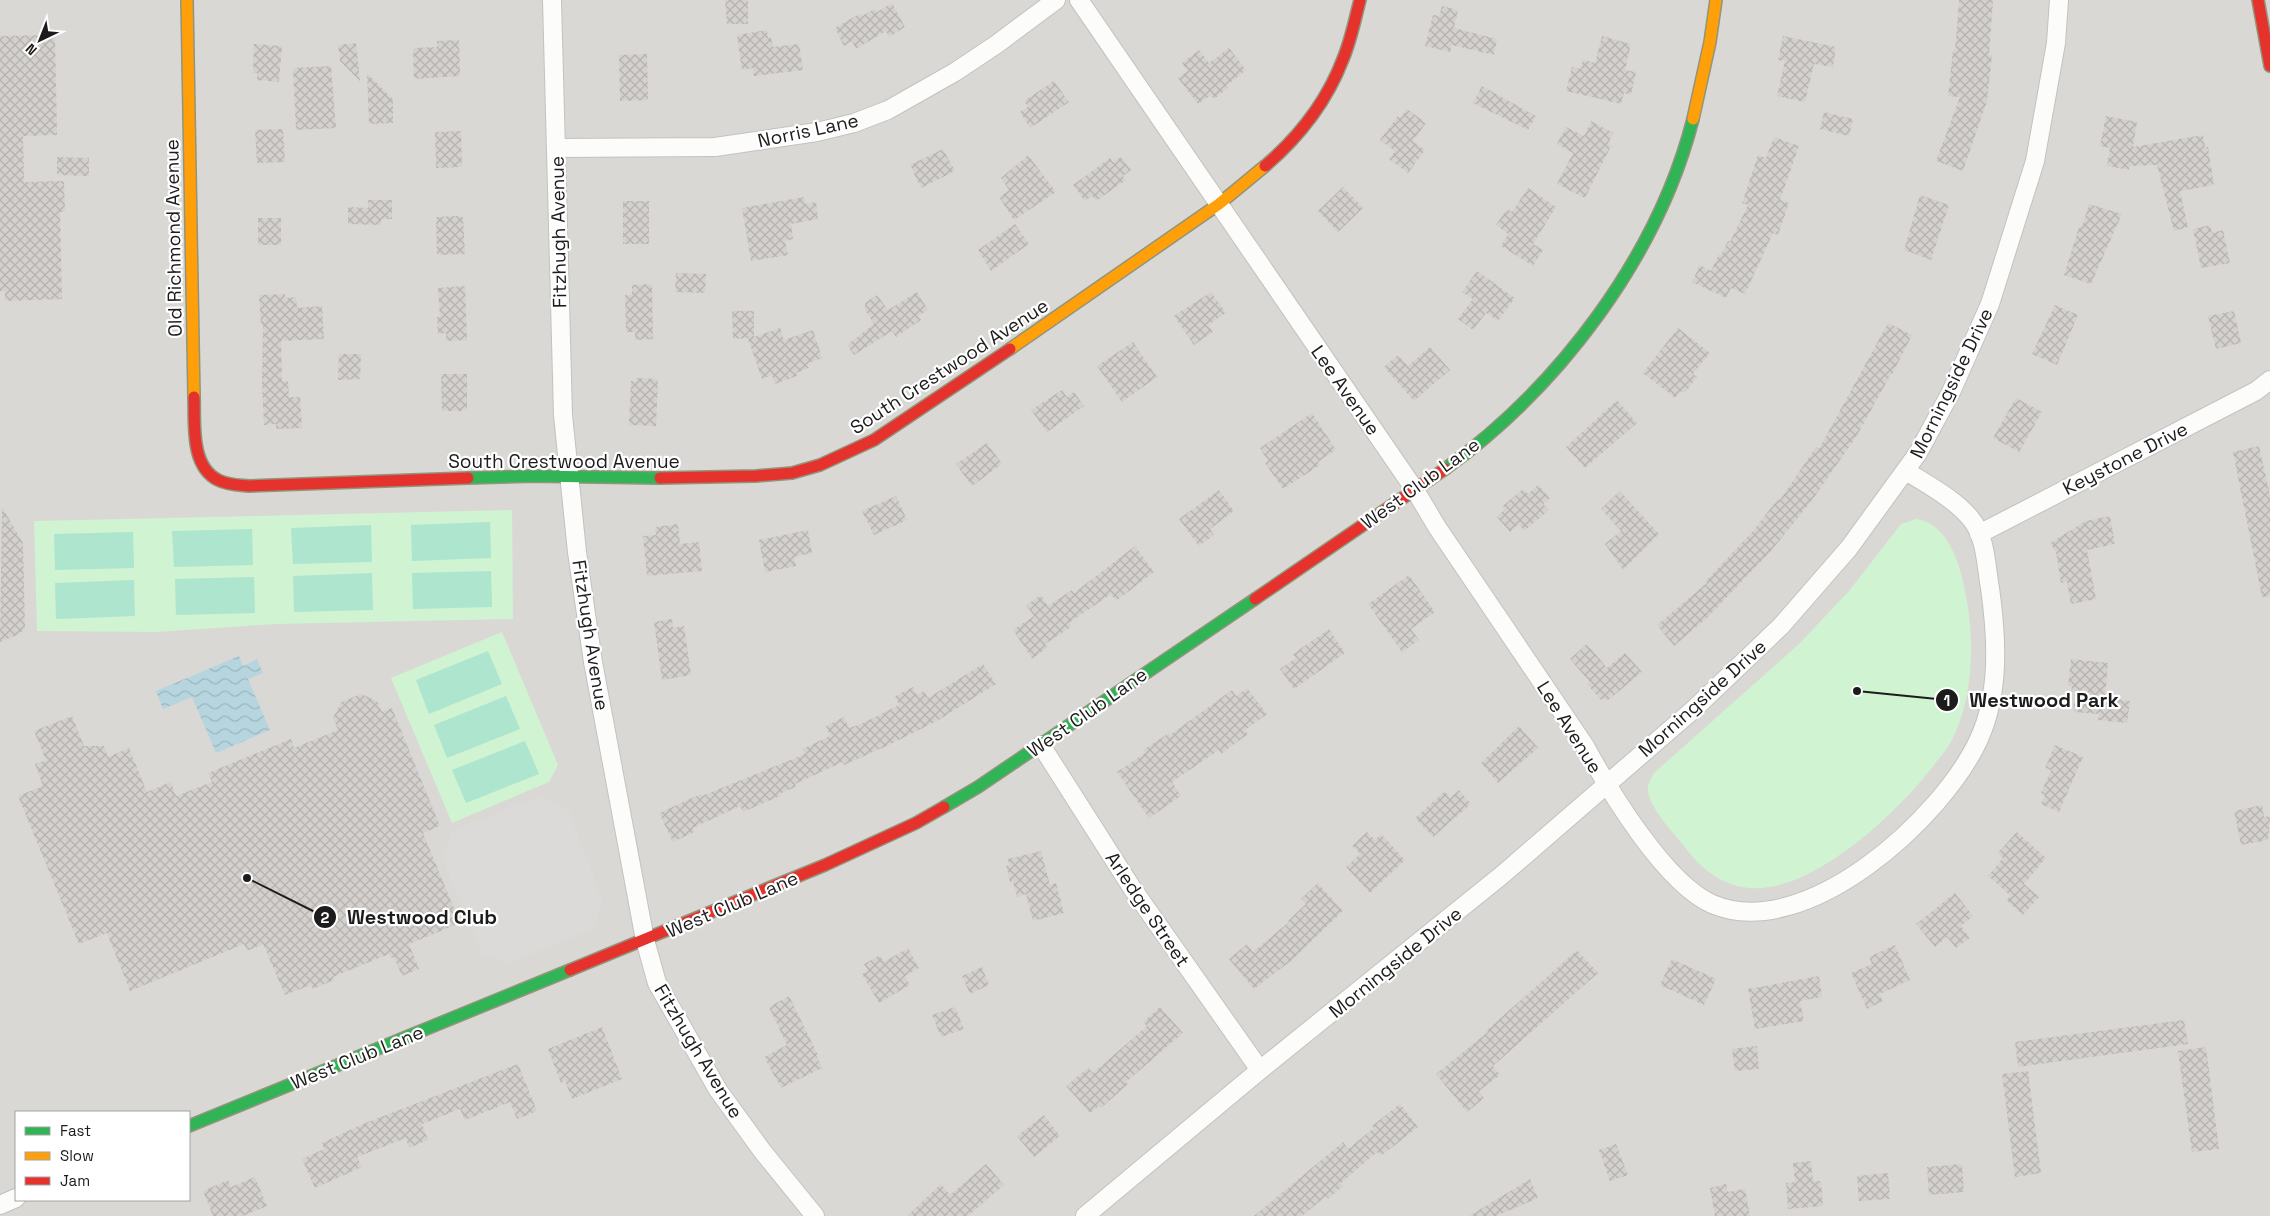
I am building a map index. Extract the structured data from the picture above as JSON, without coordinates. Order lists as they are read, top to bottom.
{
  "streets": {
    "street": [
      "Norris Lane",
      "Fitzhugh Avenue",
      "Old Richmond Avenue",
      "South Crestwood Avenue",
      "Morningside Drive",
      "Lee Avenue",
      "Keystone Drive",
      "West Club Lane",
      "Arledge Street"
    ]
  },
  "crossings": [
    ["Norris Lane", "Fitzhugh Avenue"],
    ["Fitzhugh Avenue", "South Crestwood Avenue"],
    ["Fitzhugh Avenue", "West Club Lane"],
    ["Old Richmond Avenue", "South Crestwood Avenue"],
    ["South Crestwood Avenue", "Lee Avenue"],
    ["Morningside Drive", "Lee Avenue"],
    ["Morningside Drive", "Arledge Street"],
    ["Lee Avenue", "Keystone Drive"],
    ["Lee Avenue", "West Club Lane"],
    ["West Club Lane", "Arledge Street"]
  ],
  "places": ["Westwood Park", "Westwood Club"],
  "legend": ["Fast", "Slow", "Jam"],
  "north": "bottom left"
}
